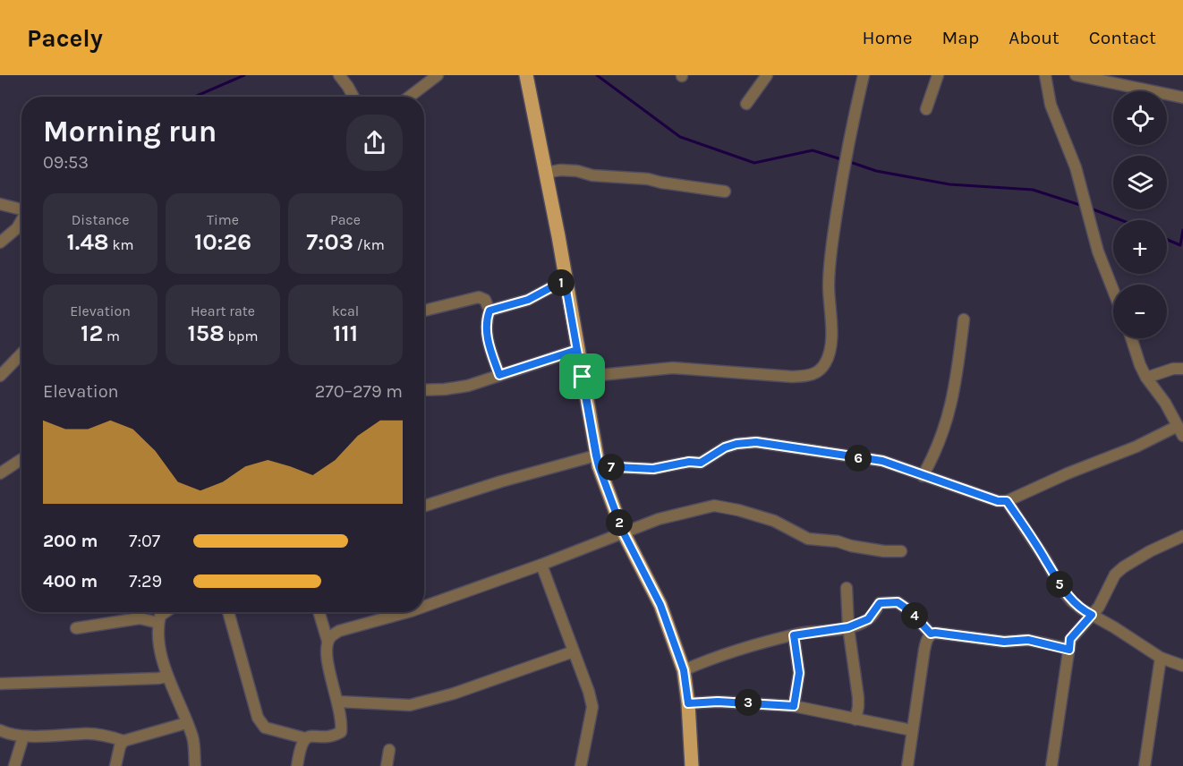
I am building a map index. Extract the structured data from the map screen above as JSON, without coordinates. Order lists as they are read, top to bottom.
{
  "page": {
    "header": "Pacely",
    "nav": [
      "Home",
      "Map",
      "About",
      "Contact"
    ],
    "map_buttons": ["+", "−"],
    "heading": ["Morning run", "09:53"],
    "stats": [
      ["Distance", "1.48 km"],
      ["Time", "10:26"],
      ["Pace", "7:03 /km"],
      ["Elevation", "12 m"],
      ["Heart rate", "158 bpm"],
      ["kcal", "111"]
    ],
    "pins": [
      "1",
      "6",
      "7",
      "2",
      "5",
      "4",
      "3"
    ],
    "chart": ["Elevation", "270–279 m"],
    "list": [
      {
        "name": "200 m",
        "note": "7:07"
      },
      {
        "name": "400 m",
        "note": "7:29"
      }
    ]
  }
}
